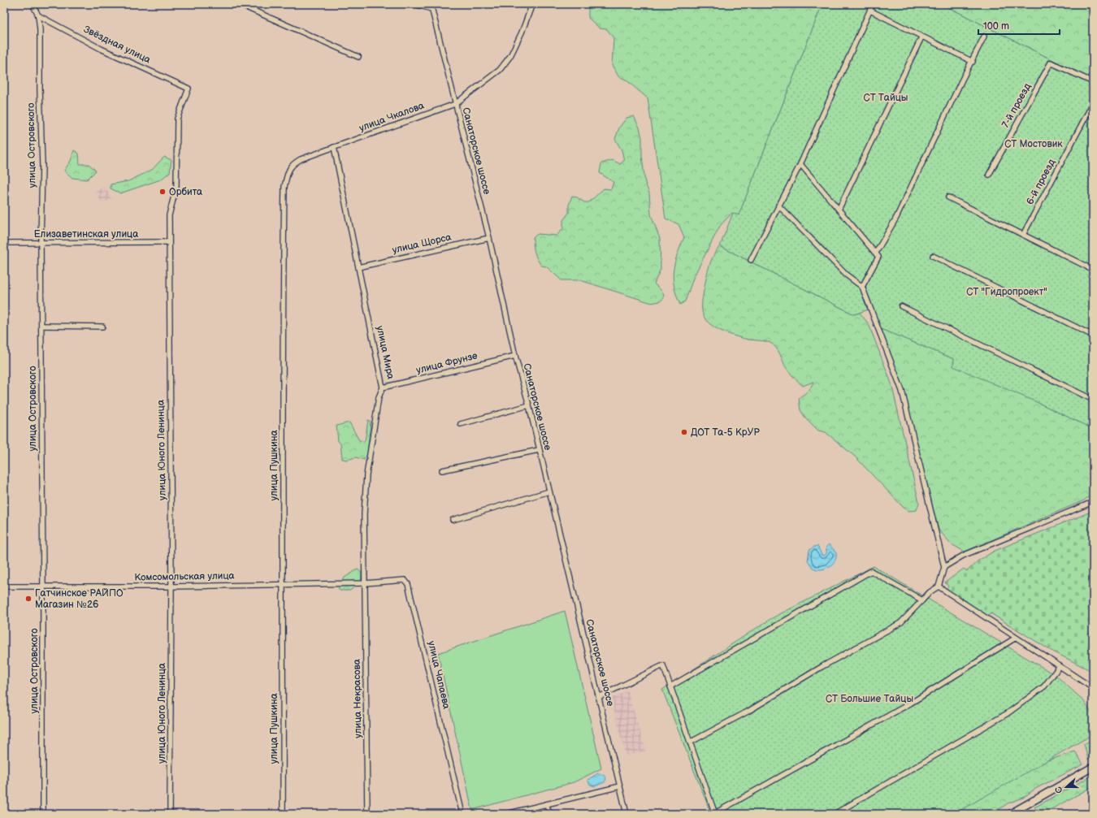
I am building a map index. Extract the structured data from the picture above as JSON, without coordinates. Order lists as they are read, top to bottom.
{
  "streets": {
    "street": [
      "Звёздная улица",
      "7-й проезд",
      "улица Чкалова",
      "улица Островского",
      "Санаторское шоссе",
      "6-й проезд",
      "Елизаветинская улица",
      "улица Щорса",
      "улица Мира",
      "улица Фрунзе",
      "улица Юного Ленинца",
      "улица Пушкина",
      "Комсомольская улица",
      "улица Чапаева",
      "улица Некрасова"
    ]
  },
  "crossings": [
    ["Звёздная улица", "улица Островского"],
    ["Звёздная улица", "улица Юного Ленинца"],
    ["улица Чкалова", "Санаторское шоссе"],
    ["улица Чкалова", "улица Мира"],
    ["улица Чкалова", "улица Пушкина"],
    ["улица Островского", "Елизаветинская улица"],
    ["улица Островского", "Комсомольская улица"],
    ["Санаторское шоссе", "улица Щорса"],
    ["Санаторское шоссе", "улица Фрунзе"],
    ["Елизаветинская улица", "улица Юного Ленинца"],
    ["улица Щорса", "улица Мира"],
    ["улица Мира", "улица Фрунзе"],
    ["улица Мира", "улица Пушкина"],
    ["улица Мира", "Комсомольская улица"],
    ["улица Мира", "улица Чапаева"],
    ["улица Мира", "улица Некрасова"],
    ["улица Юного Ленинца", "Комсомольская улица"],
    ["улица Пушкина", "Комсомольская улица"],
    ["Комсомольская улица", "улица Чапаева"],
    ["Комсомольская улица", "улица Некрасова"],
    ["улица Чапаева", "улица Некрасова"]
  ],
  "parks": [
    "СТ Тайцы",
    "СТ Мостовик",
    "СТ \"Гидропроект\"",
    "СТ Большие Тайцы"
  ],
  "places": ["Орбита", "ДОТ Та-5 КрУР", "Гатчинское РАЙПО Магазин №26"],
  "scale_bar": "100 m",
  "north": "left"
}
